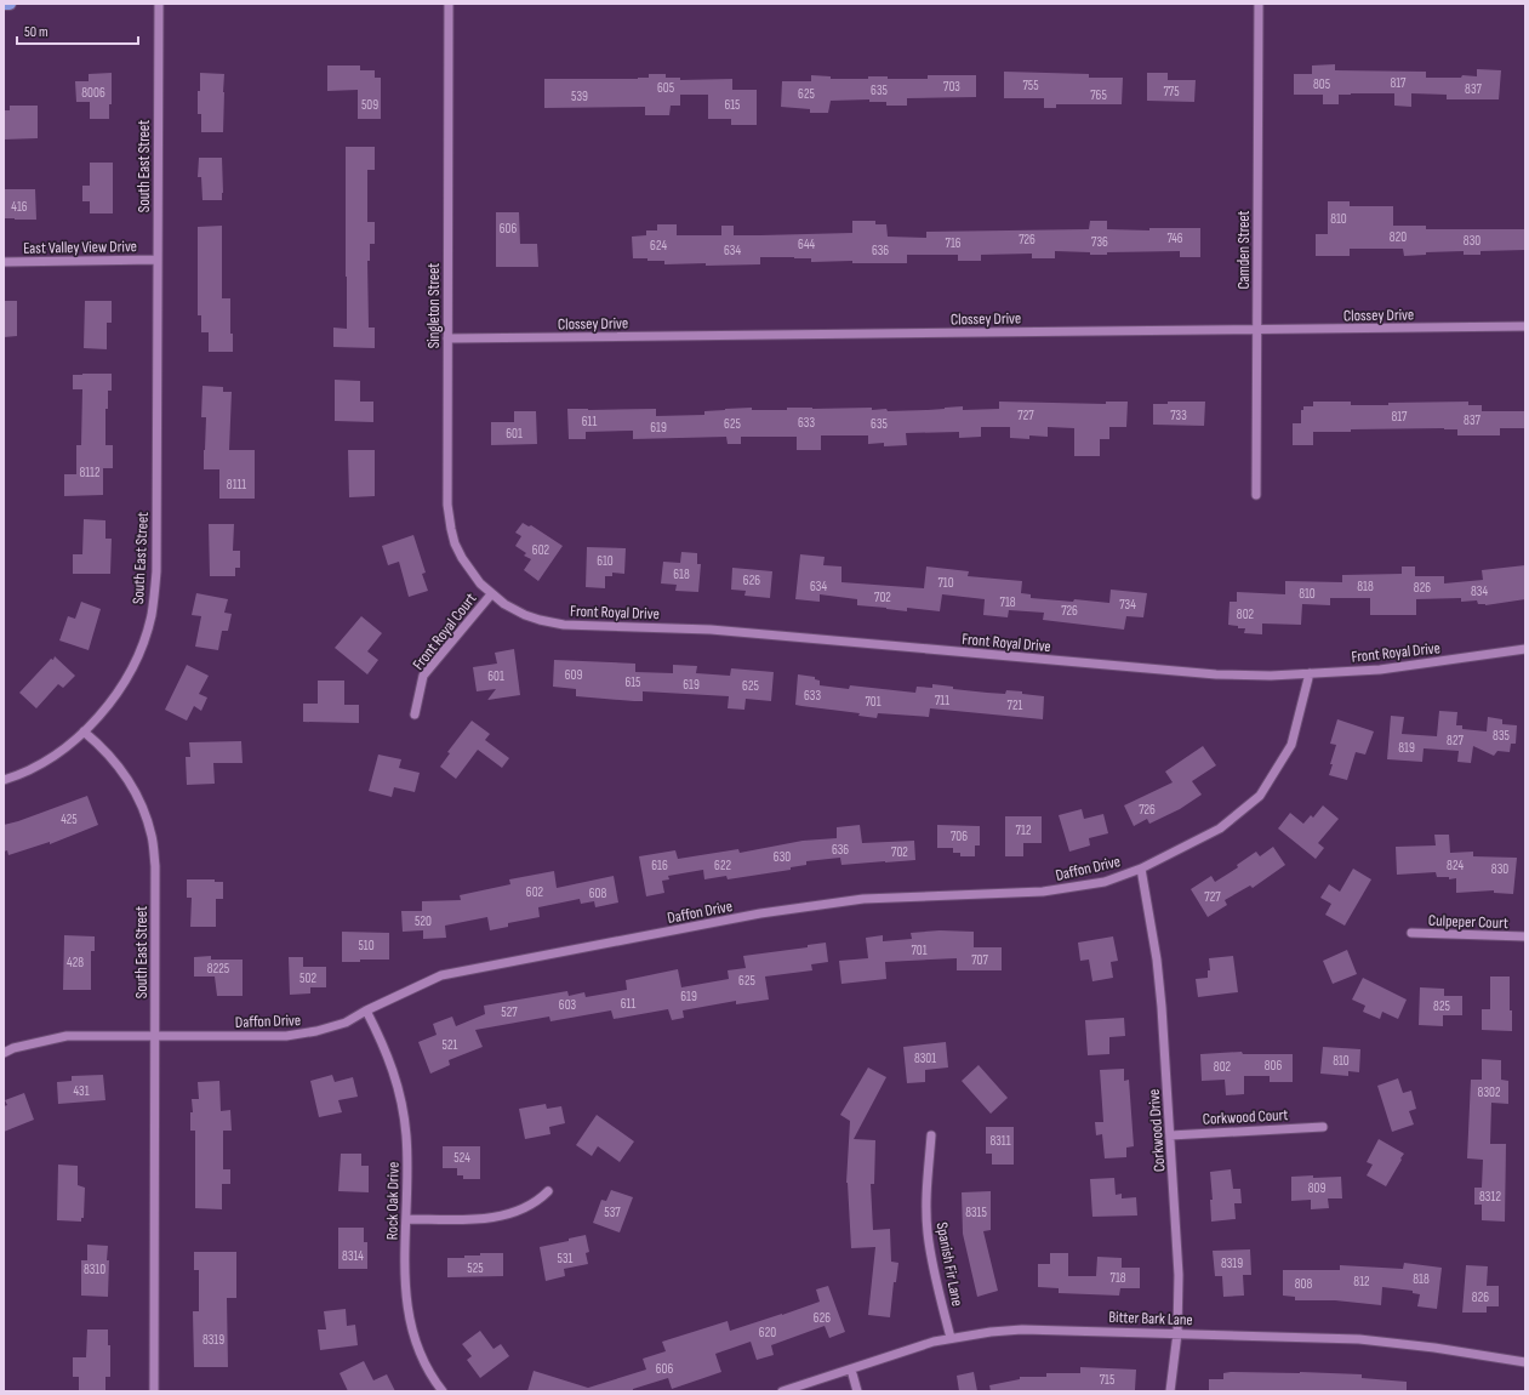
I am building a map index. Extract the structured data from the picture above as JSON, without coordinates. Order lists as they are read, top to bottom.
{
  "streets": {
    "street": [
      "South East Street",
      "East Valley View Drive",
      "Camden Street",
      "Singleton Street",
      "Clossey Drive",
      "Front Royal Drive",
      "Front Royal Court",
      "Daffon Drive",
      "Culpeper Court",
      "Corkwood Court",
      "Corkwood Drive",
      "Rock Oak Drive",
      "Spanish Fir Lane",
      "Bitter Bark Lane"
    ]
  },
  "crossings": [
    ["South East Street", "East Valley View Drive"],
    ["South East Street", "Daffon Drive"],
    ["Camden Street", "Clossey Drive"],
    ["Singleton Street", "Clossey Drive"],
    ["Singleton Street", "Front Royal Drive"],
    ["Singleton Street", "Front Royal Court"],
    ["Front Royal Drive", "Front Royal Court"],
    ["Front Royal Drive", "Daffon Drive"],
    ["Daffon Drive", "Corkwood Drive"],
    ["Daffon Drive", "Rock Oak Drive"],
    ["Corkwood Court", "Corkwood Drive"],
    ["Corkwood Drive", "Bitter Bark Lane"],
    ["Spanish Fir Lane", "Bitter Bark Lane"]
  ],
  "house_numbers": [
    "817",
    "805",
    "755",
    "703",
    "605",
    "837",
    "635",
    "775",
    "8006",
    "625",
    "765",
    "539",
    "509",
    "615",
    "416",
    "810",
    "606",
    "820",
    "746",
    "726",
    "830",
    "736",
    "716",
    "644",
    "624",
    "634",
    "636",
    "727",
    "733",
    "817",
    "837",
    "611",
    "633",
    "625",
    "635",
    "619",
    "601",
    "8112",
    "8111",
    "602",
    "610",
    "618",
    "626",
    "710",
    "634",
    "818",
    "826",
    "834",
    "810",
    "702",
    "718",
    "734",
    "726",
    "802",
    "609",
    "601",
    "615",
    "619",
    "625",
    "633",
    "711",
    "701",
    "721",
    "835",
    "827",
    "819",
    "726",
    "425",
    "712",
    "706",
    "636",
    "702",
    "630",
    "616",
    "622",
    "824",
    "830",
    "602",
    "608",
    "727",
    "520",
    "510",
    "701",
    "707",
    "428",
    "8225",
    "502",
    "625",
    "619",
    "611",
    "603",
    "825",
    "527",
    "521",
    "8301",
    "810",
    "806",
    "802",
    "431",
    "8302",
    "8311",
    "524",
    "809",
    "8312",
    "537",
    "8315",
    "8314",
    "531",
    "8319",
    "525",
    "8310",
    "718",
    "818",
    "812",
    "808",
    "826",
    "626",
    "620",
    "8319",
    "606",
    "715"
  ],
  "scale_bar": "50 m"
}
